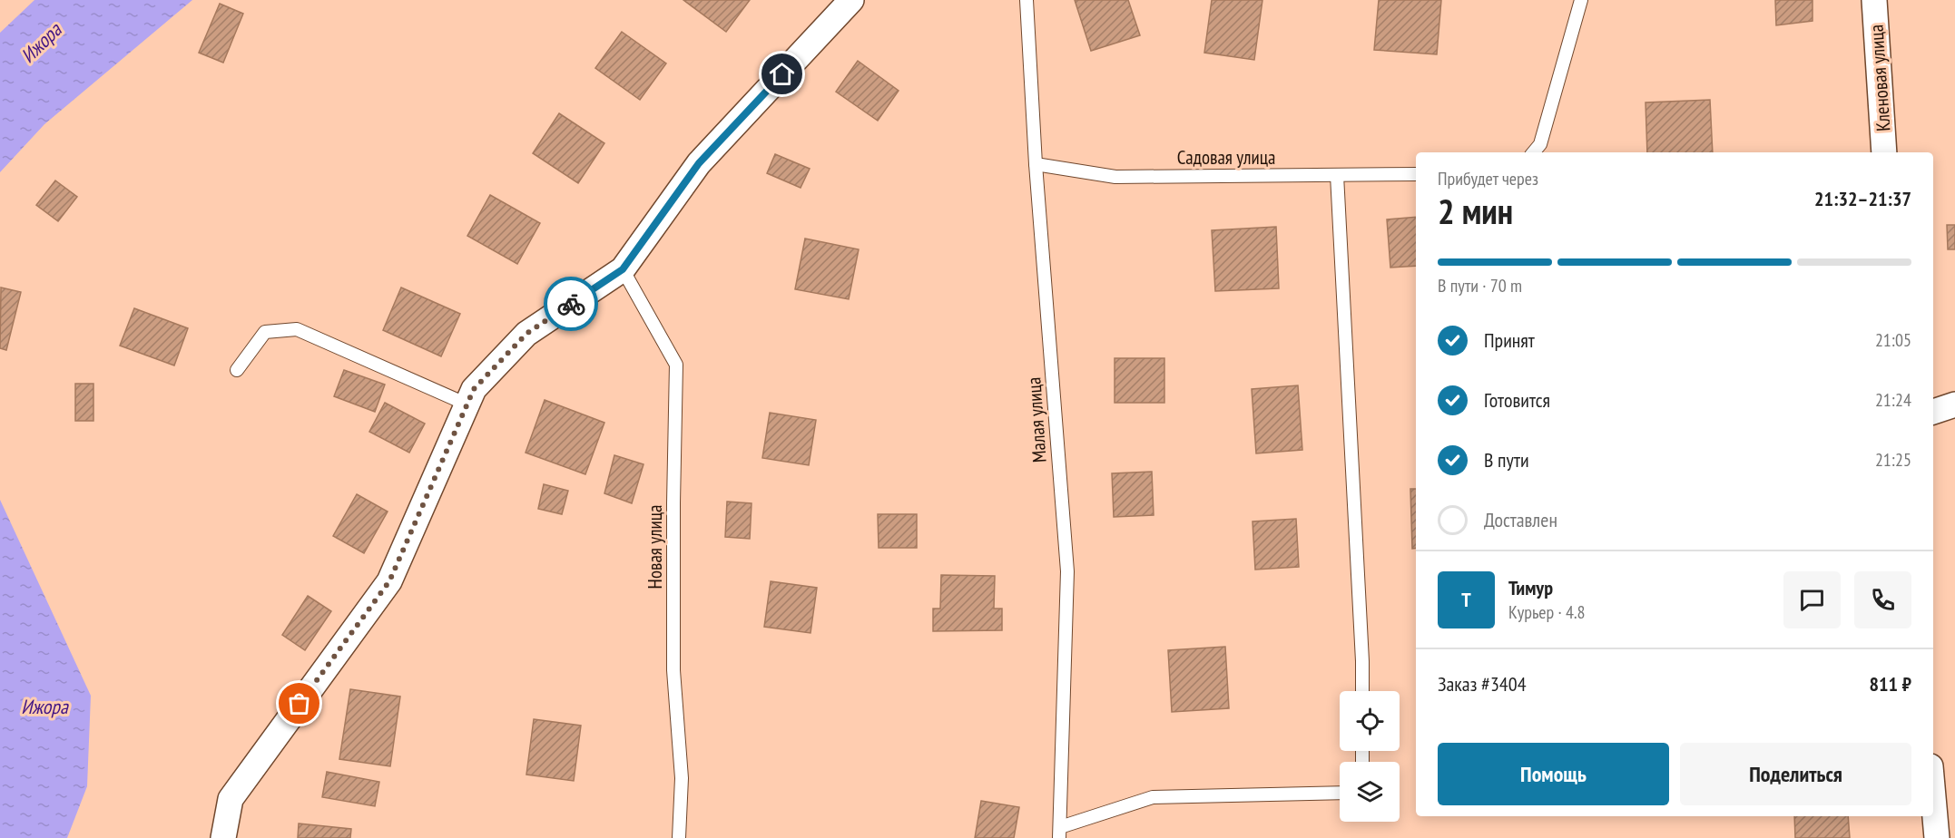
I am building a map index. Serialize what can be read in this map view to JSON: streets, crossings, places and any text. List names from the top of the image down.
{
  "streets": {
    "street": ["Кленовая улица"],
    "lane": ["Садовая улица", "Малая улица", "Новая улица"]
  },
  "crossings": [
    ["Садовая улица", "Малая улица"]
  ],
  "water": ["Ижора"],
  "page": {
    "heading": ["2 мин", "Прибудет через", "21:32–21:37"],
    "panel": [
      "Тимур",
      "Курьер · 4.8",
      "Заказ #3404",
      "811 ₽"
    ],
    "bar": "В пути · 70 m",
    "list": [
      ["Принят", "21:05"],
      ["Готовится", "21:24"],
      ["В пути", "21:25"],
      "Доставлен"
    ],
    "round": "Т",
    "buttons": ["Помощь", "Поделиться"]
  }
}
